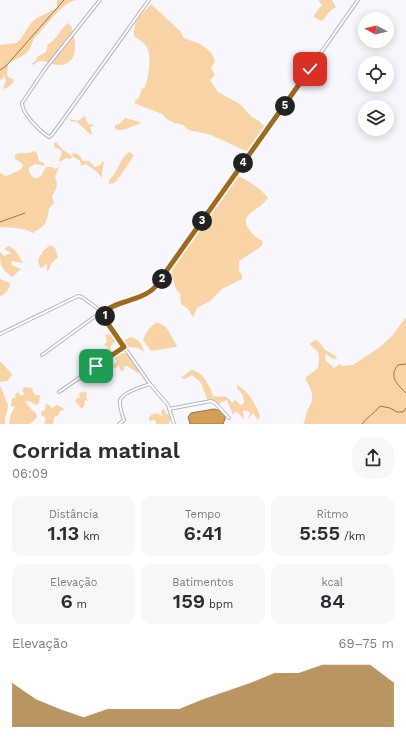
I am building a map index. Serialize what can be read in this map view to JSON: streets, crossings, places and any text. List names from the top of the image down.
{
  "north": "left",
  "page": {
    "pins": [
      "5",
      "4",
      "3",
      "2",
      "1"
    ],
    "heading": ["Corrida matinal", "06:09"],
    "stats": [
      ["Distância", "1.13 km"],
      ["Tempo", "6:41"],
      ["Ritmo", "5:55 /km"],
      ["Elevação", "6 m"],
      ["Batimentos", "159 bpm"],
      ["kcal", "84"]
    ],
    "chart": ["Elevação", "69–75 m"]
  }
}
